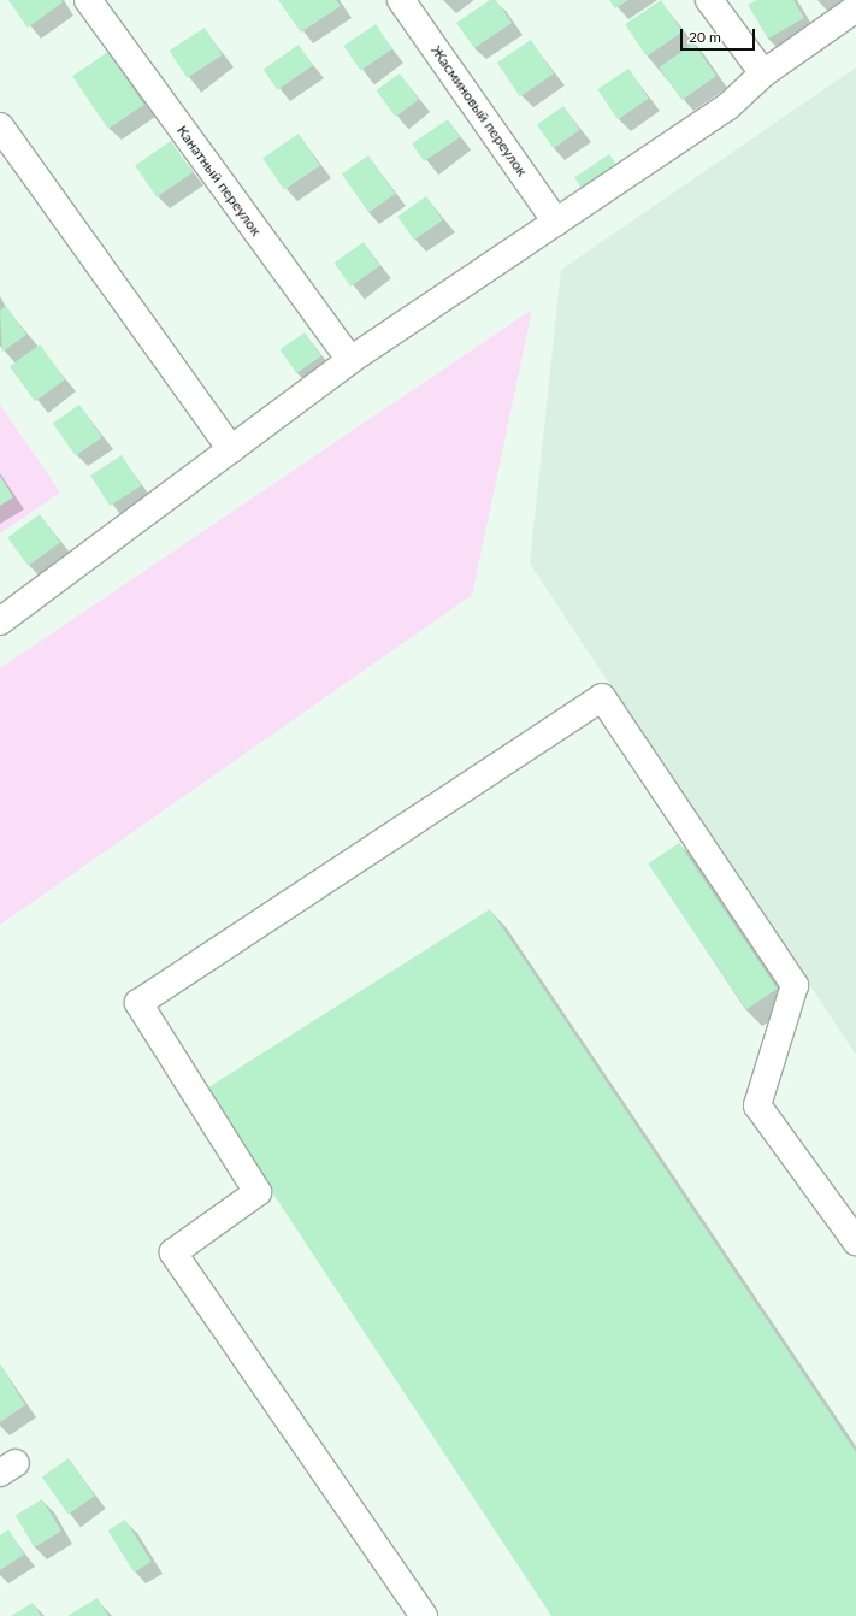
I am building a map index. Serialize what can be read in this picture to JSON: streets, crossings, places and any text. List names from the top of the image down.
{
  "streets": {
    "street": ["Жасминовый переулок", "Канатный переулок"]
  },
  "scale_bar": "20 m"
}
